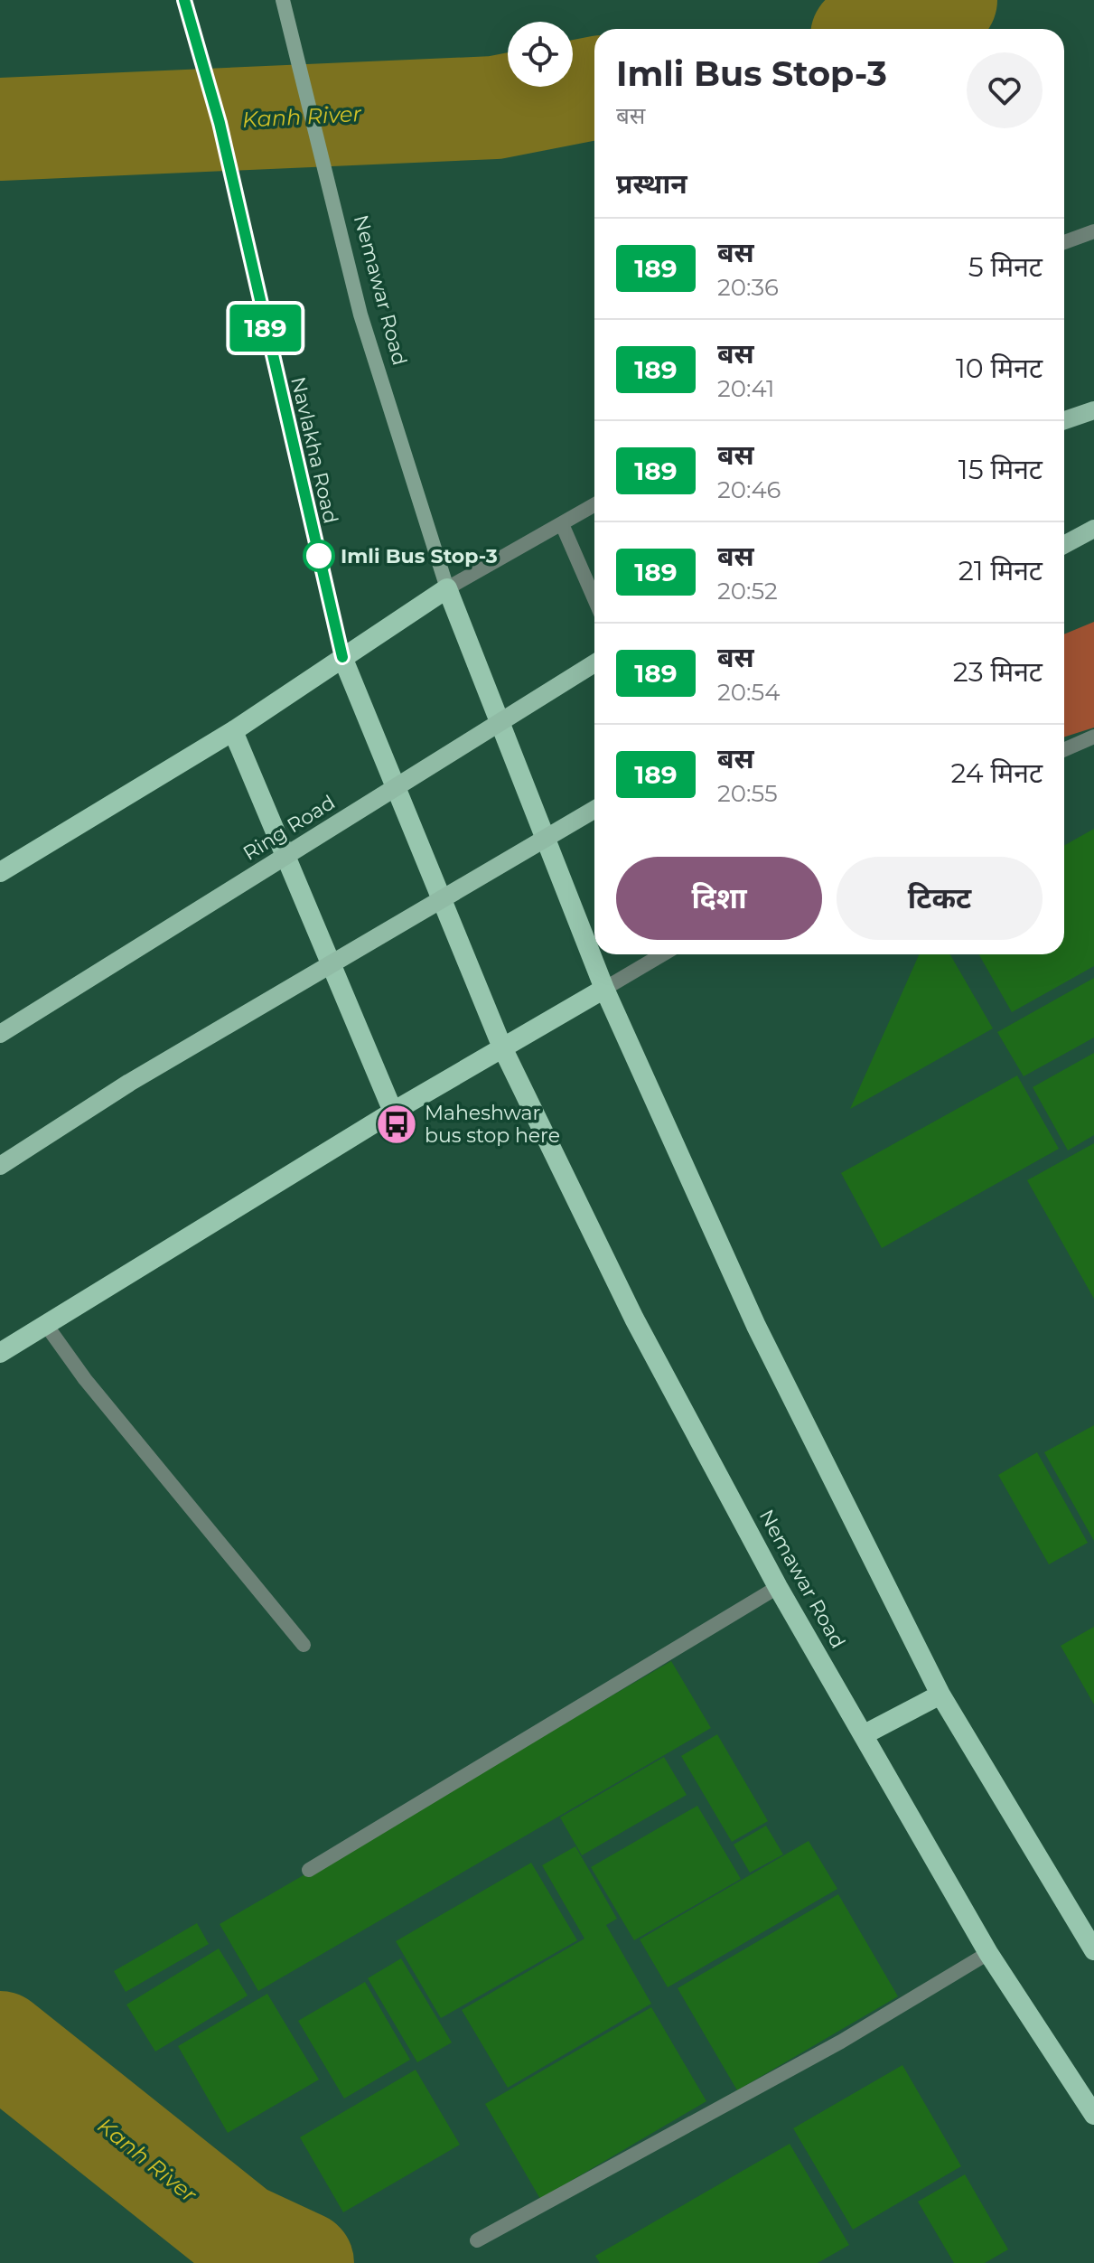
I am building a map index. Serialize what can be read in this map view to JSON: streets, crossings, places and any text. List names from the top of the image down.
{
  "streets": {
    "highway": ["Nemawar Road"],
    "main road": ["Navlakha Road", "Ring Road"]
  },
  "crossings": [
    ["Nemawar Road", "Navlakha Road"]
  ],
  "water": ["Kanh River"],
  "places": {
    "other": ["Imli Bus Stop-3"],
    "bus stop": ["Maheshwar bus stop here"]
  },
  "lines": ["bus line 189"],
  "page": {
    "on_map": "189",
    "heading": [
      ["Imli Bus Stop-3", "बस"],
      "प्रस्थान"
    ],
    "list": [
      {
        "mark": "189",
        "name": "बस",
        "note": "20:36",
        "value": "5 मिनट"
      },
      {
        "mark": "189",
        "name": "बस",
        "note": "20:41",
        "value": "10 मिनट"
      },
      {
        "mark": "189",
        "name": "बस",
        "note": "20:46",
        "value": "15 मिनट"
      },
      {
        "mark": "189",
        "name": "बस",
        "note": "20:52",
        "value": "21 मिनट"
      },
      {
        "mark": "189",
        "name": "बस",
        "note": "20:54",
        "value": "23 मिनट"
      },
      {
        "mark": "189",
        "name": "बस",
        "note": "20:55",
        "value": "24 मिनट"
      }
    ],
    "buttons": ["दिशा", "टिकट"]
  }
}
